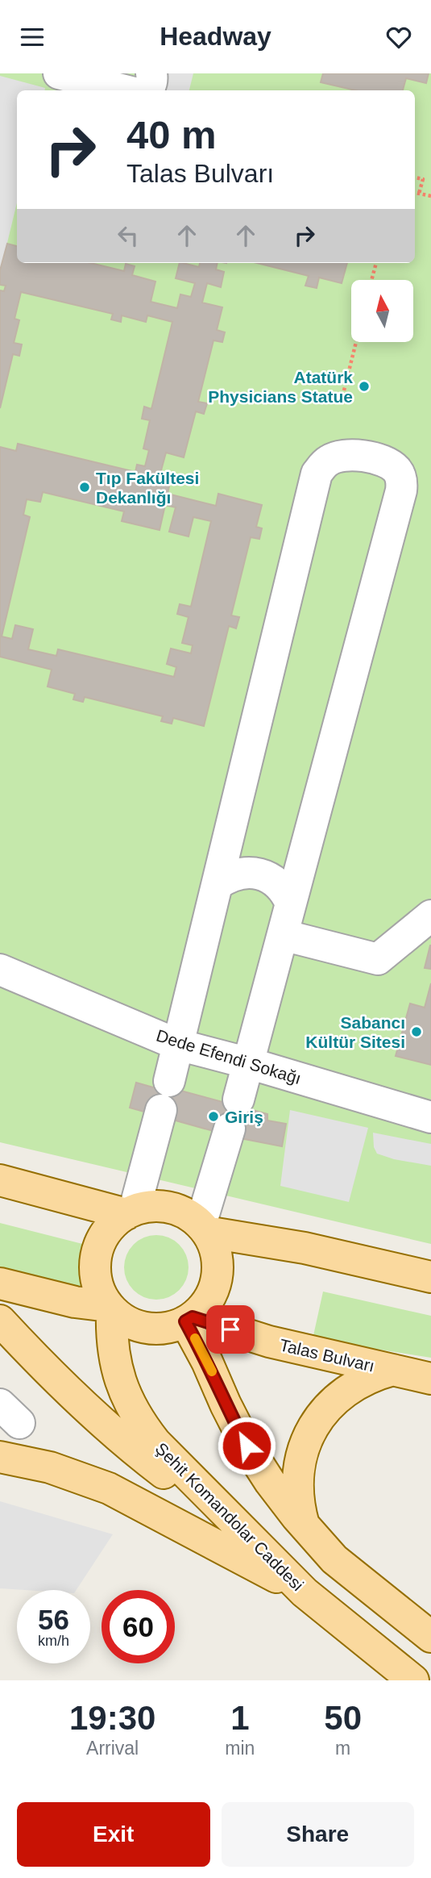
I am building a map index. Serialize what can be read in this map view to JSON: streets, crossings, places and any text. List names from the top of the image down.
{
  "streets": {
    "main road": ["Talas Bulvarı", "Şehit Komandolar Caddesi"],
    "lane": ["Dede Efendi Sokağı"]
  },
  "crossings": [
    ["Talas Bulvarı", "Şehit Komandolar Caddesi"]
  ],
  "places": [
    "Atatürk Physicians Statue",
    "Tıp Fakültesi Dekanlığı",
    "Sabancı Kültür Sitesi",
    "Giriş"
  ],
  "north": "top",
  "page": {
    "header": "Headway",
    "turn": ["40 m", "Talas Bulvarı"],
    "speed": "56 km/h",
    "limit": "60",
    "eta": [
      "19:30",
      "Arrival",
      "1",
      "min",
      "50",
      "m"
    ],
    "buttons": ["Exit", "Share"]
  }
}
